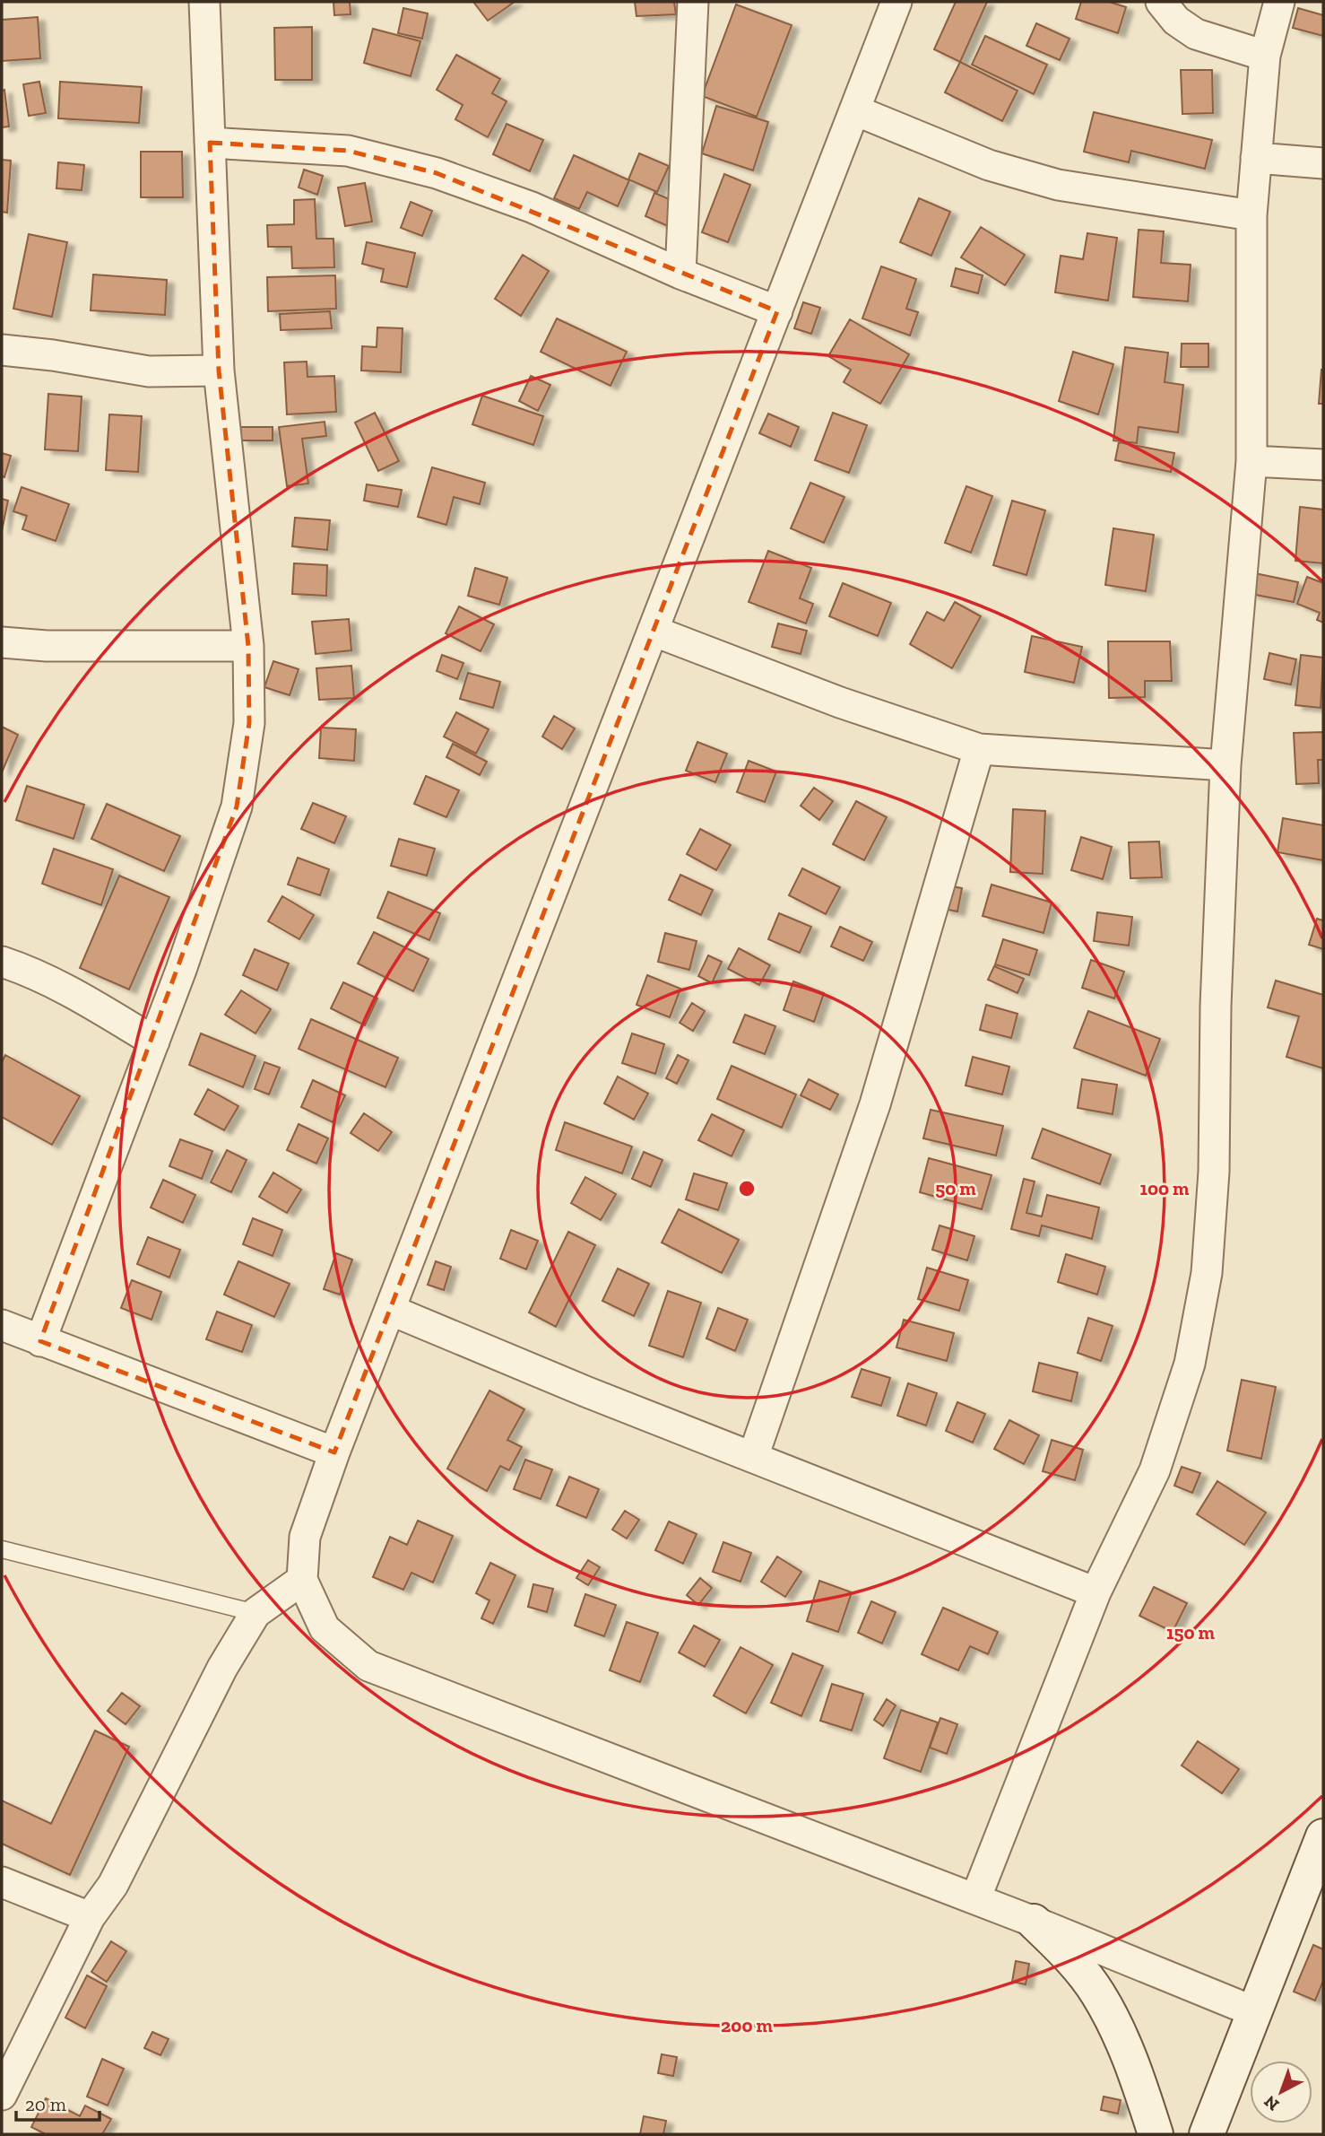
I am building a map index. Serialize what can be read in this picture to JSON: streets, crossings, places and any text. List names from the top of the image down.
{
  "scale_bar": "20 m",
  "north": "bottom left",
  "rings": [
    "50 m",
    "100 m",
    "150 m",
    "200 m"
  ]
}
